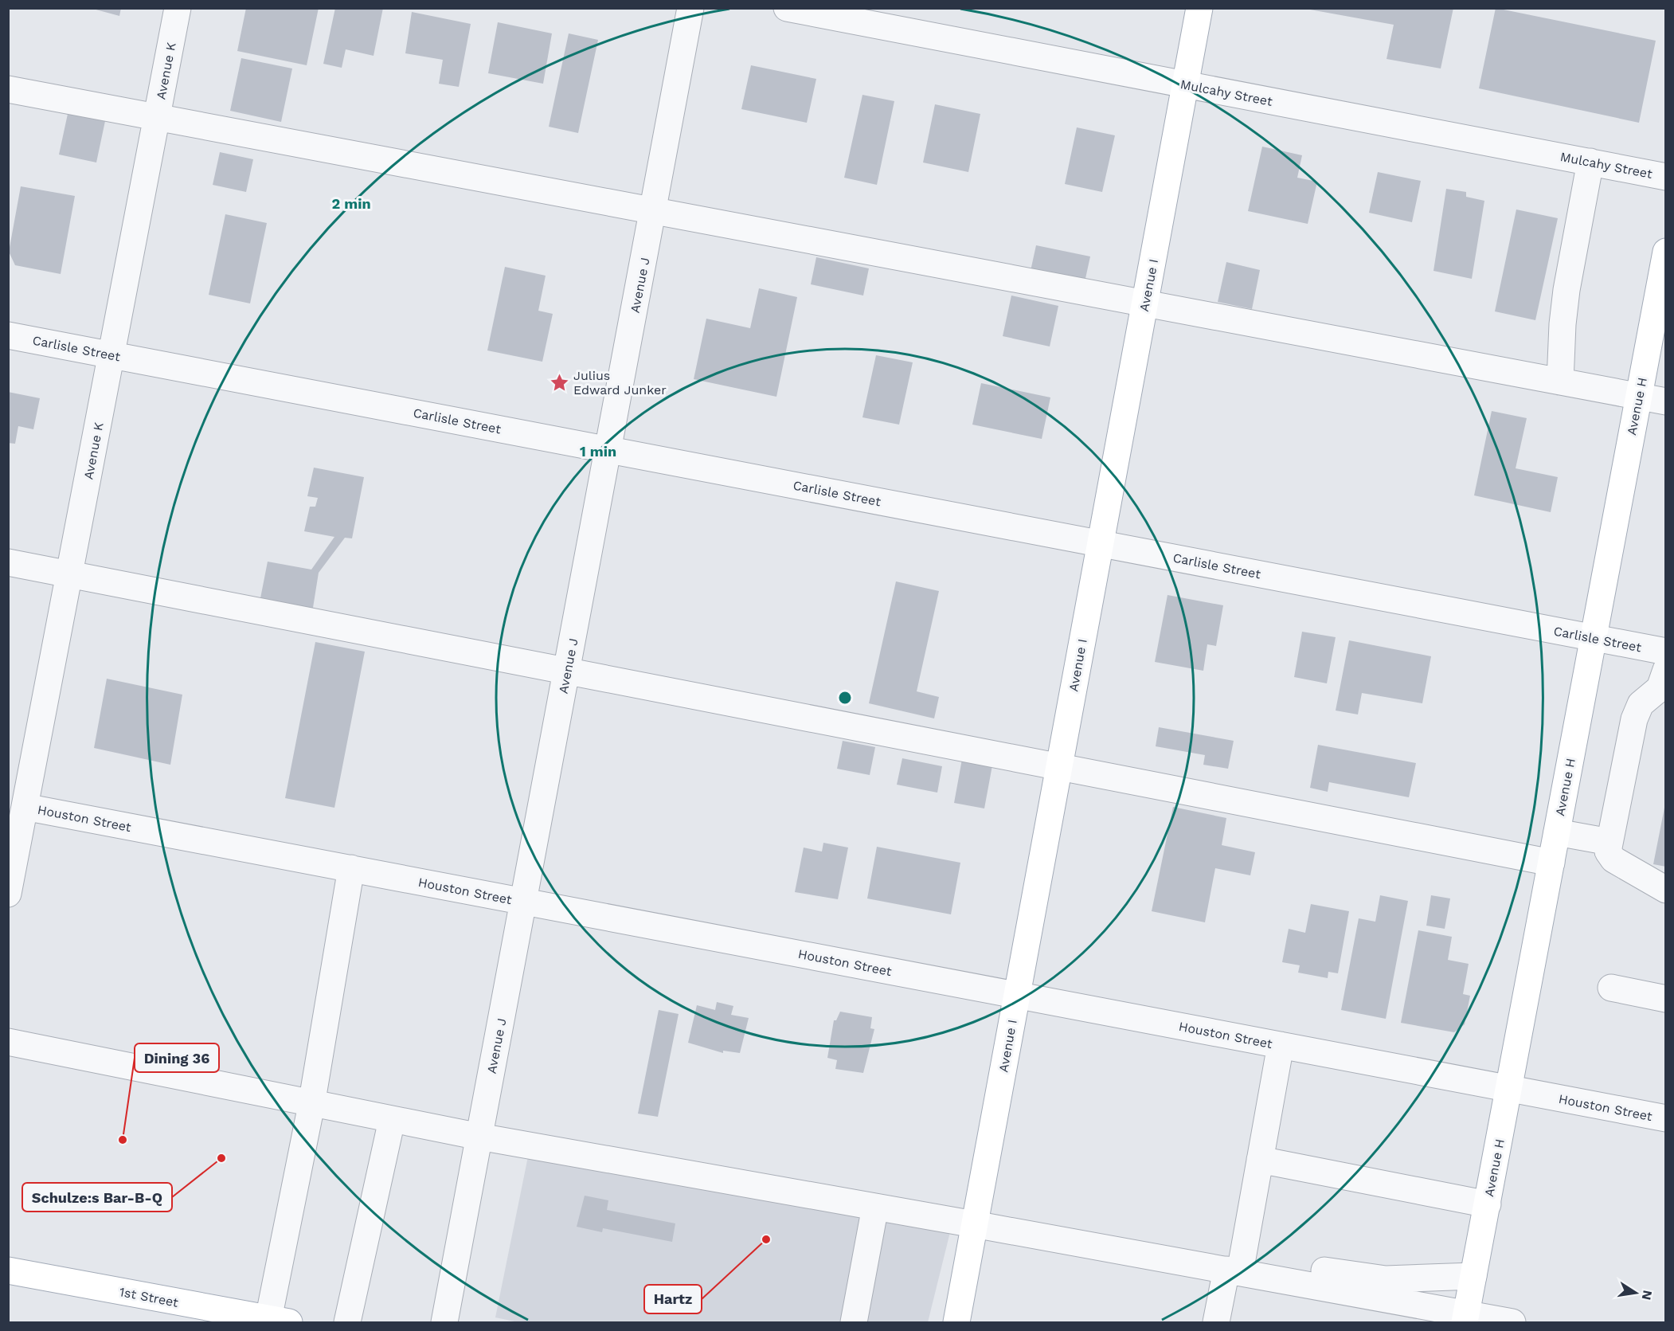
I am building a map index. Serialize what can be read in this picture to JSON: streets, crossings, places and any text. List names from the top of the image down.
{
  "streets": {
    "main road": ["Avenue I", "Avenue H", "1st Street"],
    "street": [
      "Avenue K",
      "Mulcahy Street",
      "Avenue J",
      "Carlisle Street",
      "Houston Street"
    ]
  },
  "crossings": [
    ["Avenue K", "Carlisle Street"],
    ["Avenue K", "Houston Street"],
    ["Mulcahy Street", "Avenue I"],
    ["Avenue J", "Carlisle Street"],
    ["Avenue J", "Houston Street"],
    ["Avenue I", "Carlisle Street"],
    ["Avenue I", "Houston Street"],
    ["Carlisle Street", "Avenue H"],
    ["Avenue H", "Houston Street"]
  ],
  "places": {
    "place": ["Julius Edward Junker"],
    "other": ["Dining 36", "Schulze:s Bar-B-Q", "Hartz"]
  },
  "north": "right",
  "rings": ["2 min", "1 min"]
}
